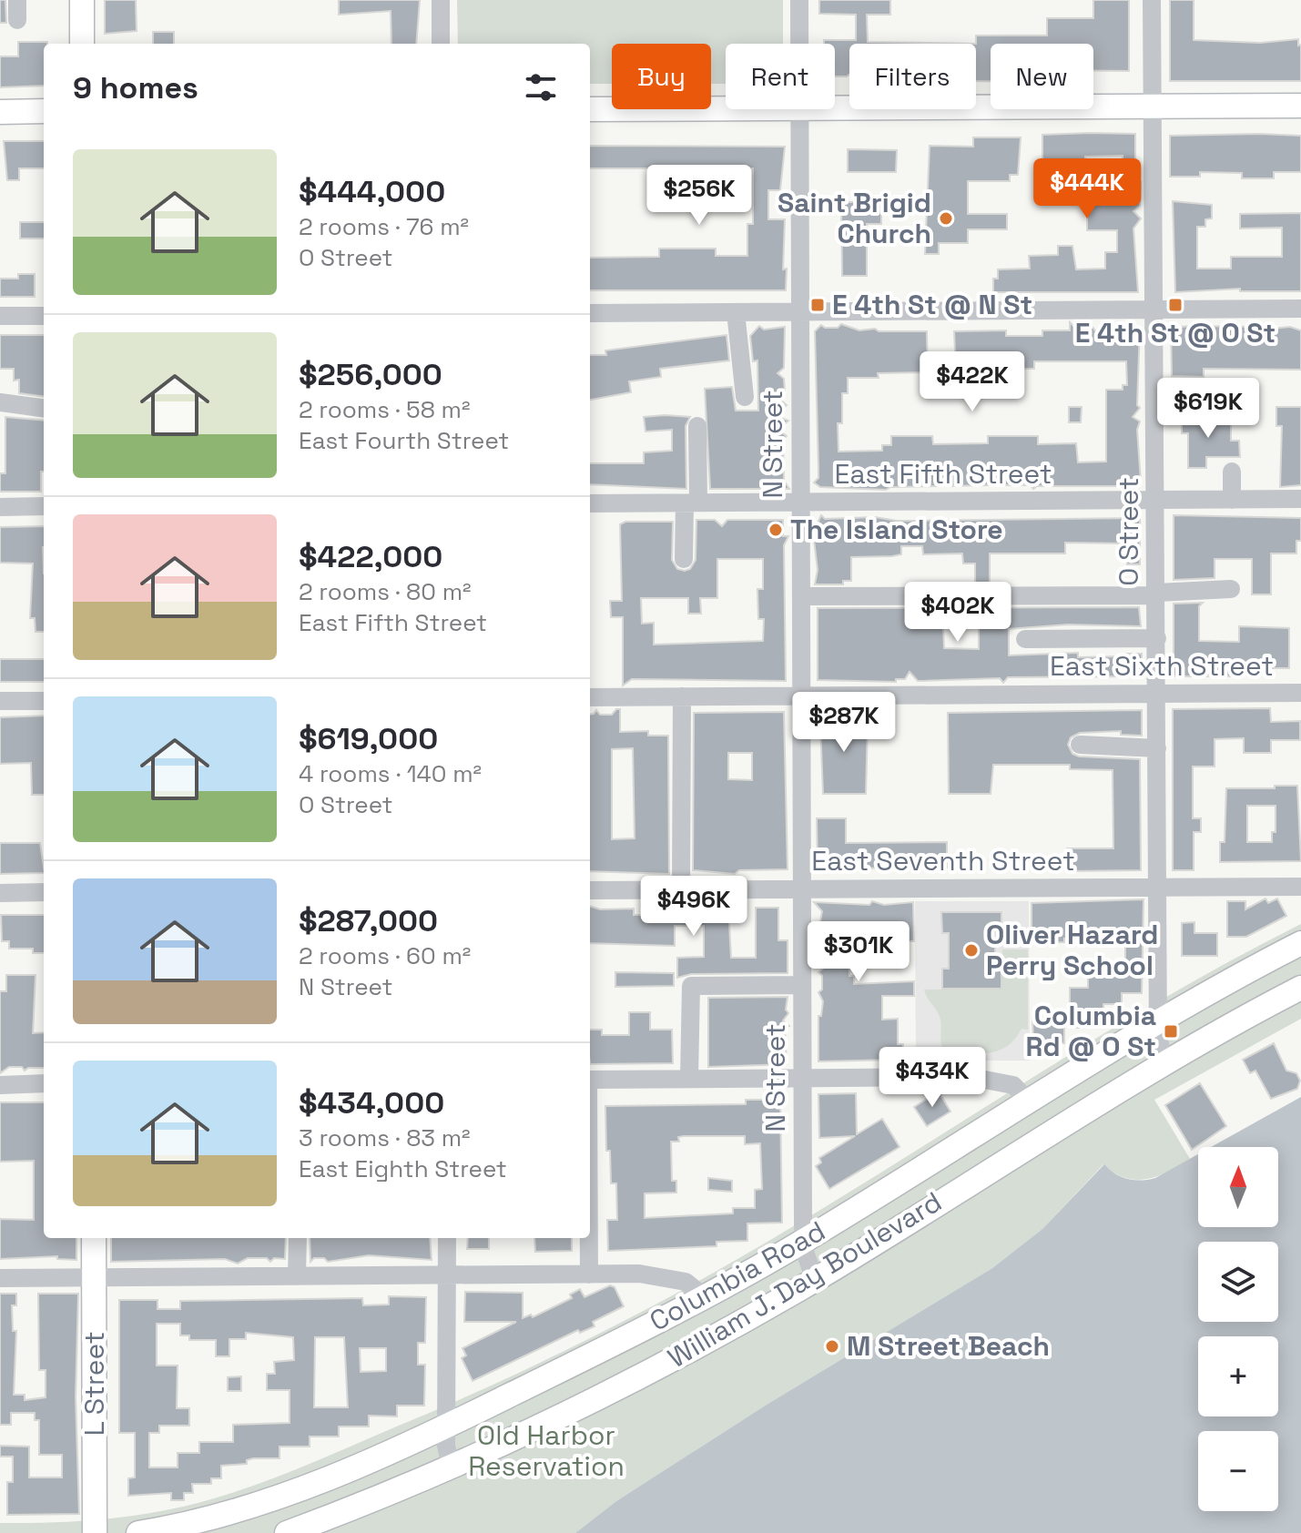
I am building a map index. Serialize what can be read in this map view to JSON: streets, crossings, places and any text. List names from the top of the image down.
{
  "streets": {
    "main road": ["Columbia Road", "William J. Day Boulevard", "L Street"],
    "street": [
      "N Street",
      "East Fifth Street",
      "O Street",
      "East Sixth Street",
      "East Seventh Street"
    ]
  },
  "crossings": [
    ["N Street", "East Fifth Street"],
    ["N Street", "East Sixth Street"],
    ["N Street", "East Seventh Street"],
    ["N Street", "Columbia Road"],
    ["N Street", "William J. Day Boulevard"],
    ["East Fifth Street", "O Street"],
    ["O Street", "East Sixth Street"],
    ["O Street", "East Seventh Street"],
    ["O Street", "Columbia Road"],
    ["O Street", "William J. Day Boulevard"]
  ],
  "parks": ["Old Harbor Reservation"],
  "places": {
    "other": [
      "Saint Brigid Church",
      "The Island Store",
      "Oliver Hazard Perry School",
      "M Street Beach"
    ],
    "transit": ["E 4th St @ N St", "E 4th St @ O St", "Columbia Rd @ O St"]
  },
  "north": "top",
  "page": {
    "chip": [
      "Buy",
      "Rent",
      "Filters",
      "New"
    ],
    "heading": "9 homes",
    "list": [
      {
        "name": "$444,000",
        "note": "2 rooms · 76 m² · O Street"
      },
      {
        "name": "$256,000",
        "note": "2 rooms · 58 m² · East Fourth Street"
      },
      {
        "name": "$422,000",
        "note": "2 rooms · 80 m² · East Fifth Street"
      },
      {
        "name": "$619,000",
        "note": "4 rooms · 140 m² · O Street"
      },
      {
        "name": "$287,000",
        "note": "2 rooms · 60 m² · N Street"
      },
      {
        "name": "$434,000",
        "note": "3 rooms · 83 m² · East Eighth Street"
      }
    ],
    "price": [
      "$444K",
      "$256K",
      "$422K",
      "$619K",
      "$402K",
      "$287K",
      "$496K",
      "$301K",
      "$434K"
    ],
    "map_buttons": ["+", "−"]
  }
}
